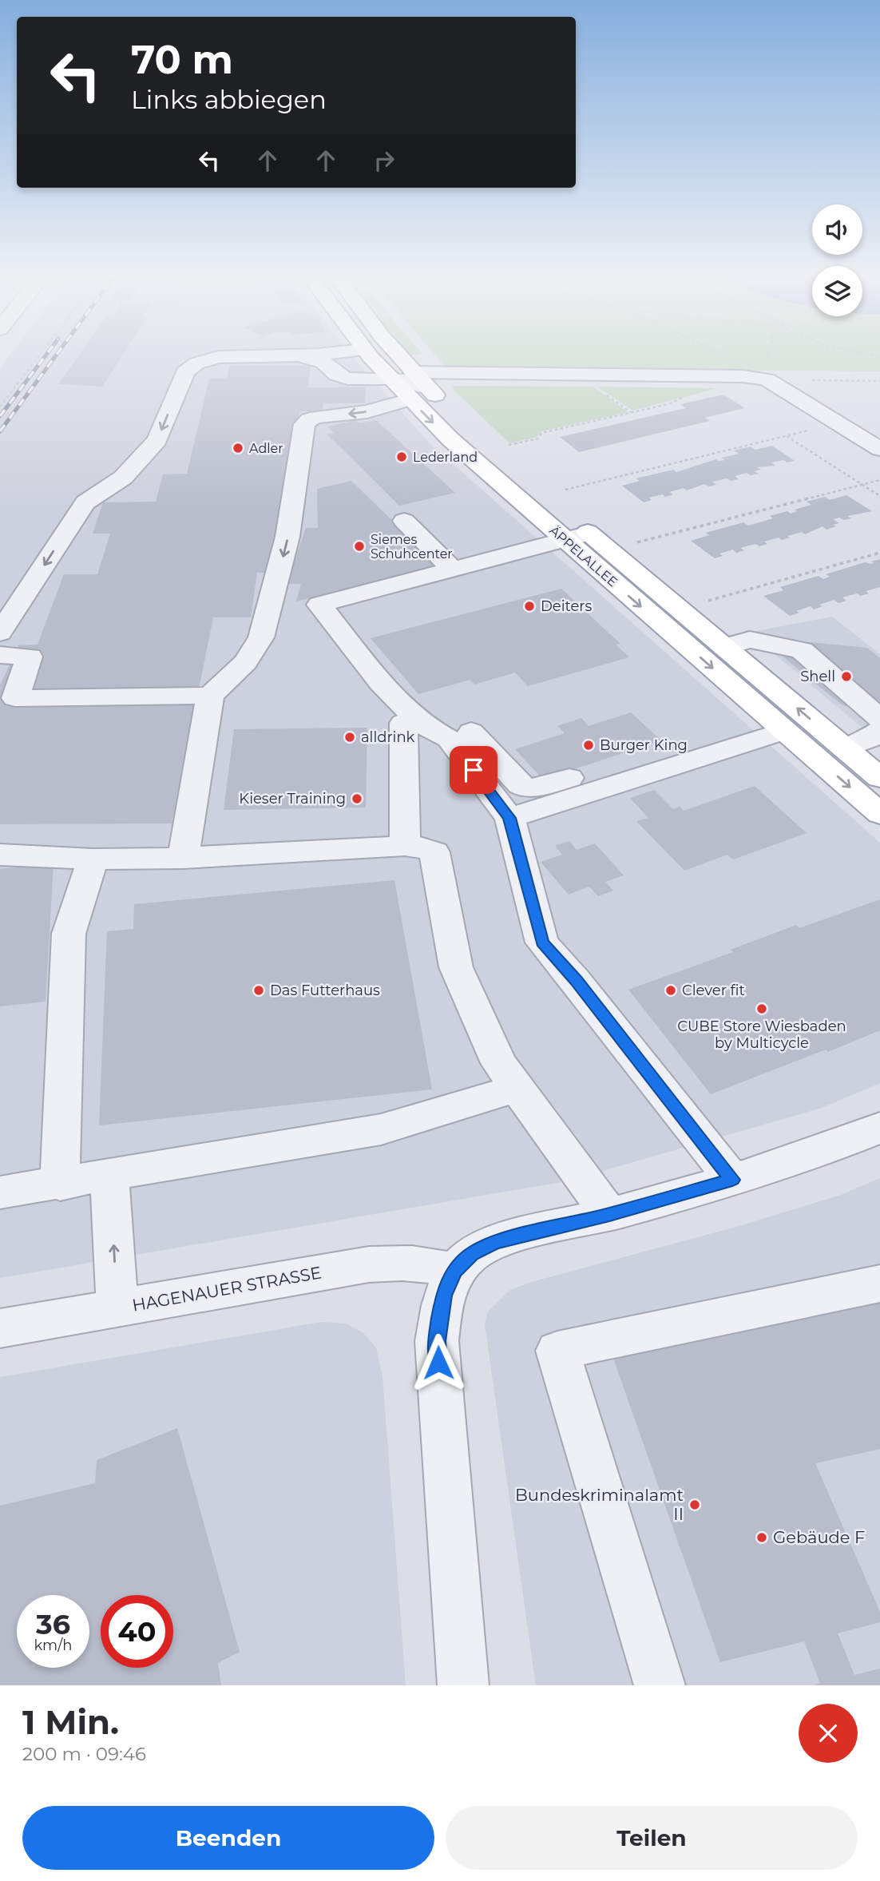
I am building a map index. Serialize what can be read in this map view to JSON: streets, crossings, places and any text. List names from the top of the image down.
{
  "streets": {
    "main road": ["ÄPPELALLEE"],
    "street": ["HAGENAUER STRASSE"]
  },
  "places": [
    "Adler",
    "Lederland",
    "Siemes Schuhcenter",
    "Deiters",
    "Shell",
    "alldrink",
    "Burger King",
    "Kieser Training",
    "Das Futterhaus",
    "Clever fit",
    "CUBE Store Wiesbaden by Multicycle",
    "Bundeskriminalamt II",
    "Gebäude F"
  ],
  "page": {
    "turn": ["70 m", "Links abbiegen"],
    "speed": "36 km/h",
    "limit": "40",
    "heading": ["1 Min.", "200 m · 09:46"],
    "buttons": ["Beenden", "Teilen"]
  }
}
